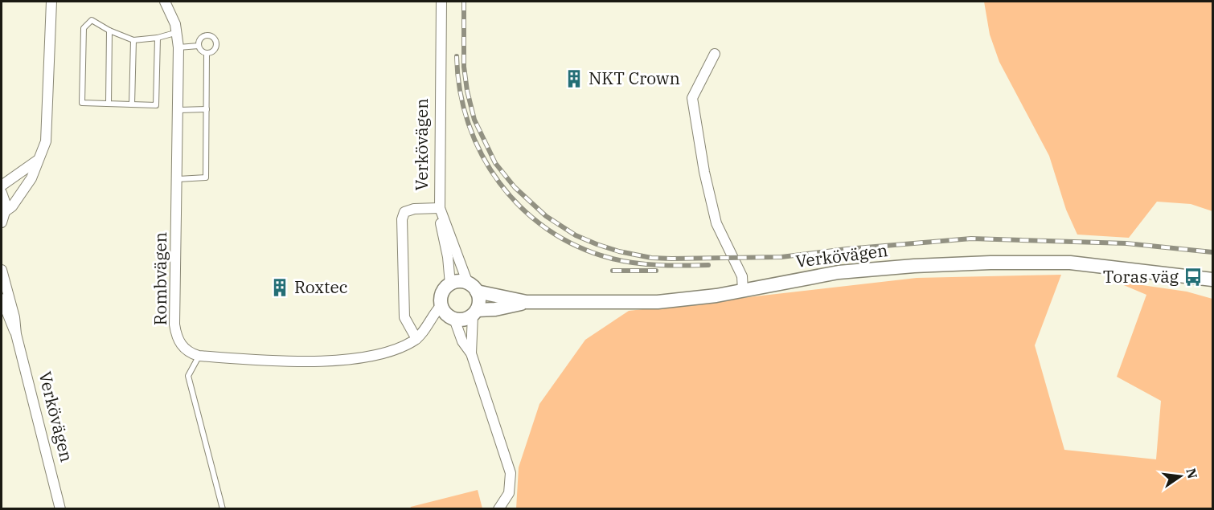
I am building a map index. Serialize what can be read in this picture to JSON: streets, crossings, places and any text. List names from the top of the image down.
{
  "streets": {
    "main road": ["Verkövägen"],
    "street": ["Rombvägen"]
  },
  "places": {
    "building": ["NKT Crown", "Roxtec"],
    "bus stop": ["Toras väg"]
  },
  "north": "right"
}
